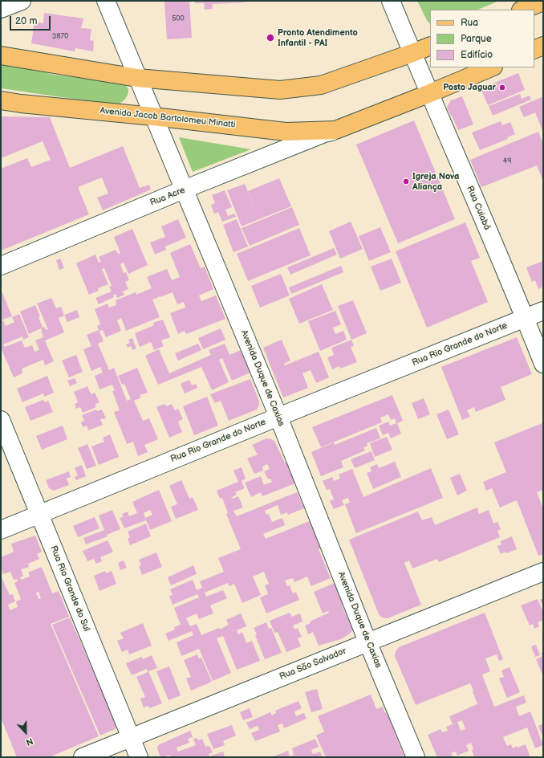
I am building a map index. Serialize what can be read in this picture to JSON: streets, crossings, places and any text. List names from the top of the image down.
{
  "streets": {
    "main road": ["Avenida Jacob Bartolomeu Minatti"],
    "street": [
      "Rua Acre",
      "Rua Cuiabá",
      "Rua Rio Grande do Norte",
      "Avenida Duque de Caxias",
      "Rua Rio Grande do Sul",
      "Rua São Salvador"
    ]
  },
  "crossings": [
    ["Avenida Jacob Bartolomeu Minatti", "Rua Acre"],
    ["Avenida Jacob Bartolomeu Minatti", "Rua Cuiabá"],
    ["Avenida Jacob Bartolomeu Minatti", "Avenida Duque de Caxias"],
    ["Rua Acre", "Avenida Duque de Caxias"],
    ["Rua Cuiabá", "Rua Rio Grande do Norte"],
    ["Rua Rio Grande do Norte", "Avenida Duque de Caxias"],
    ["Rua Rio Grande do Norte", "Rua Rio Grande do Sul"],
    ["Avenida Duque de Caxias", "Rua São Salvador"],
    ["Rua Rio Grande do Sul", "Rua São Salvador"]
  ],
  "places": ["Pronto Atendimento Infantil - PAI", "Posto Jaguar", "Igreja Nova Aliança"],
  "house_numbers": ["500", "3870", "49"],
  "legend": ["Rua", "Parque", "Edifício"],
  "scale_bar": "20 m",
  "north": "bottom"
}
